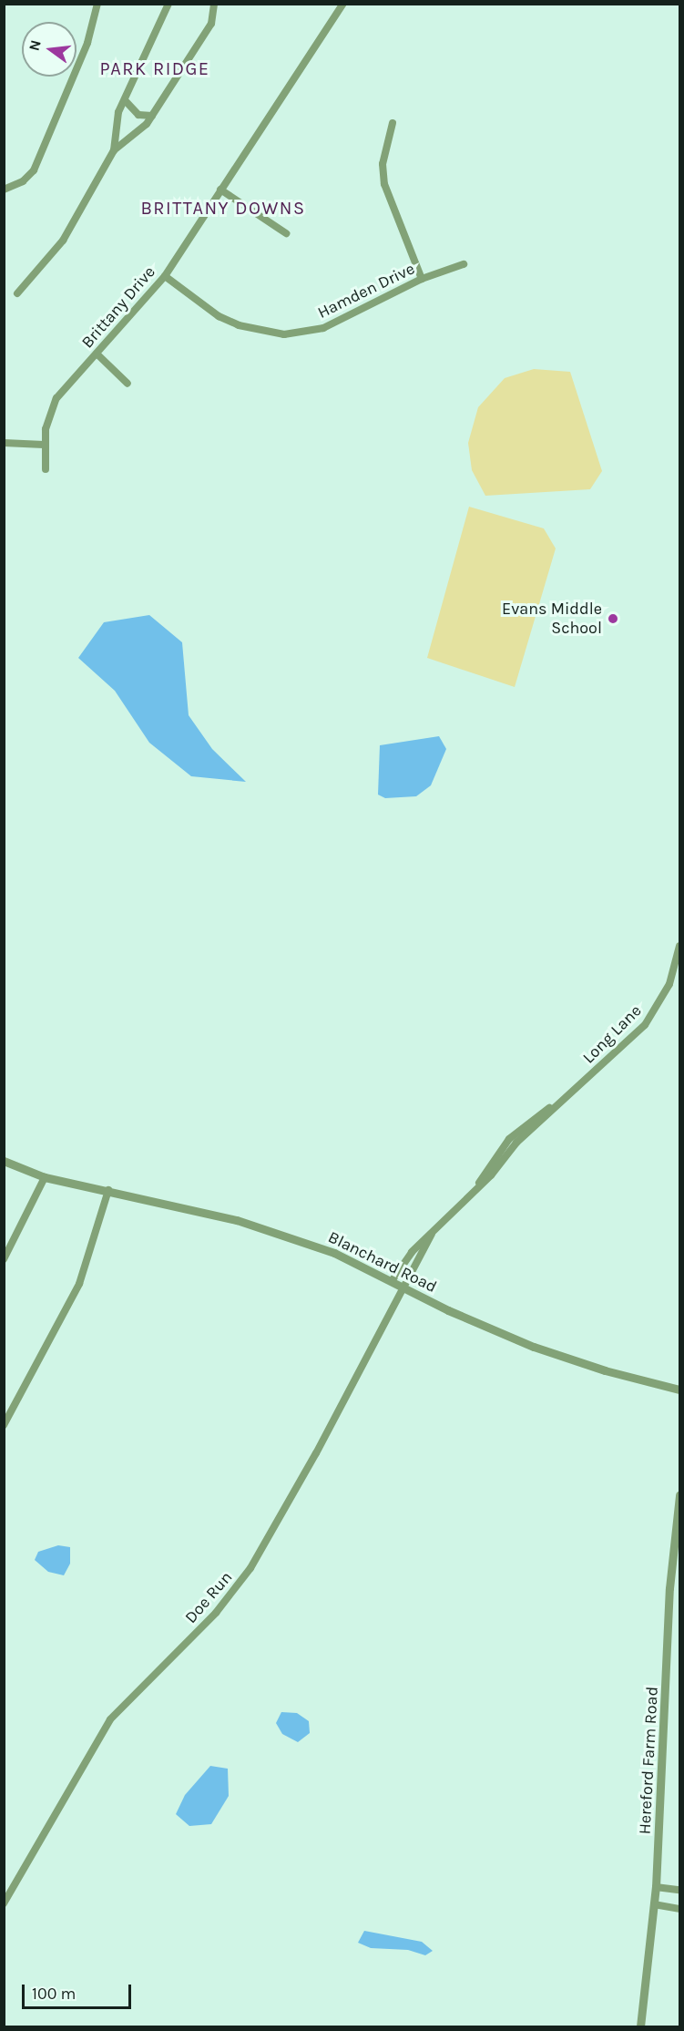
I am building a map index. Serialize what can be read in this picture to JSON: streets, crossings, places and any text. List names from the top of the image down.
{
  "streets": {
    "street": [
      "Hamden Drive",
      "Brittany Drive",
      "Long Lane",
      "Blanchard Road",
      "Doe Run",
      "Hereford Farm Road"
    ]
  },
  "crossings": [
    ["Hamden Drive", "Brittany Drive"],
    ["Long Lane", "Blanchard Road"],
    ["Long Lane", "Doe Run"],
    ["Blanchard Road", "Doe Run"]
  ],
  "districts": ["PARK RIDGE", "BRITTANY DOWNS"],
  "places": ["Evans Middle School"],
  "scale_bar": "100 m",
  "north": "left"
}
